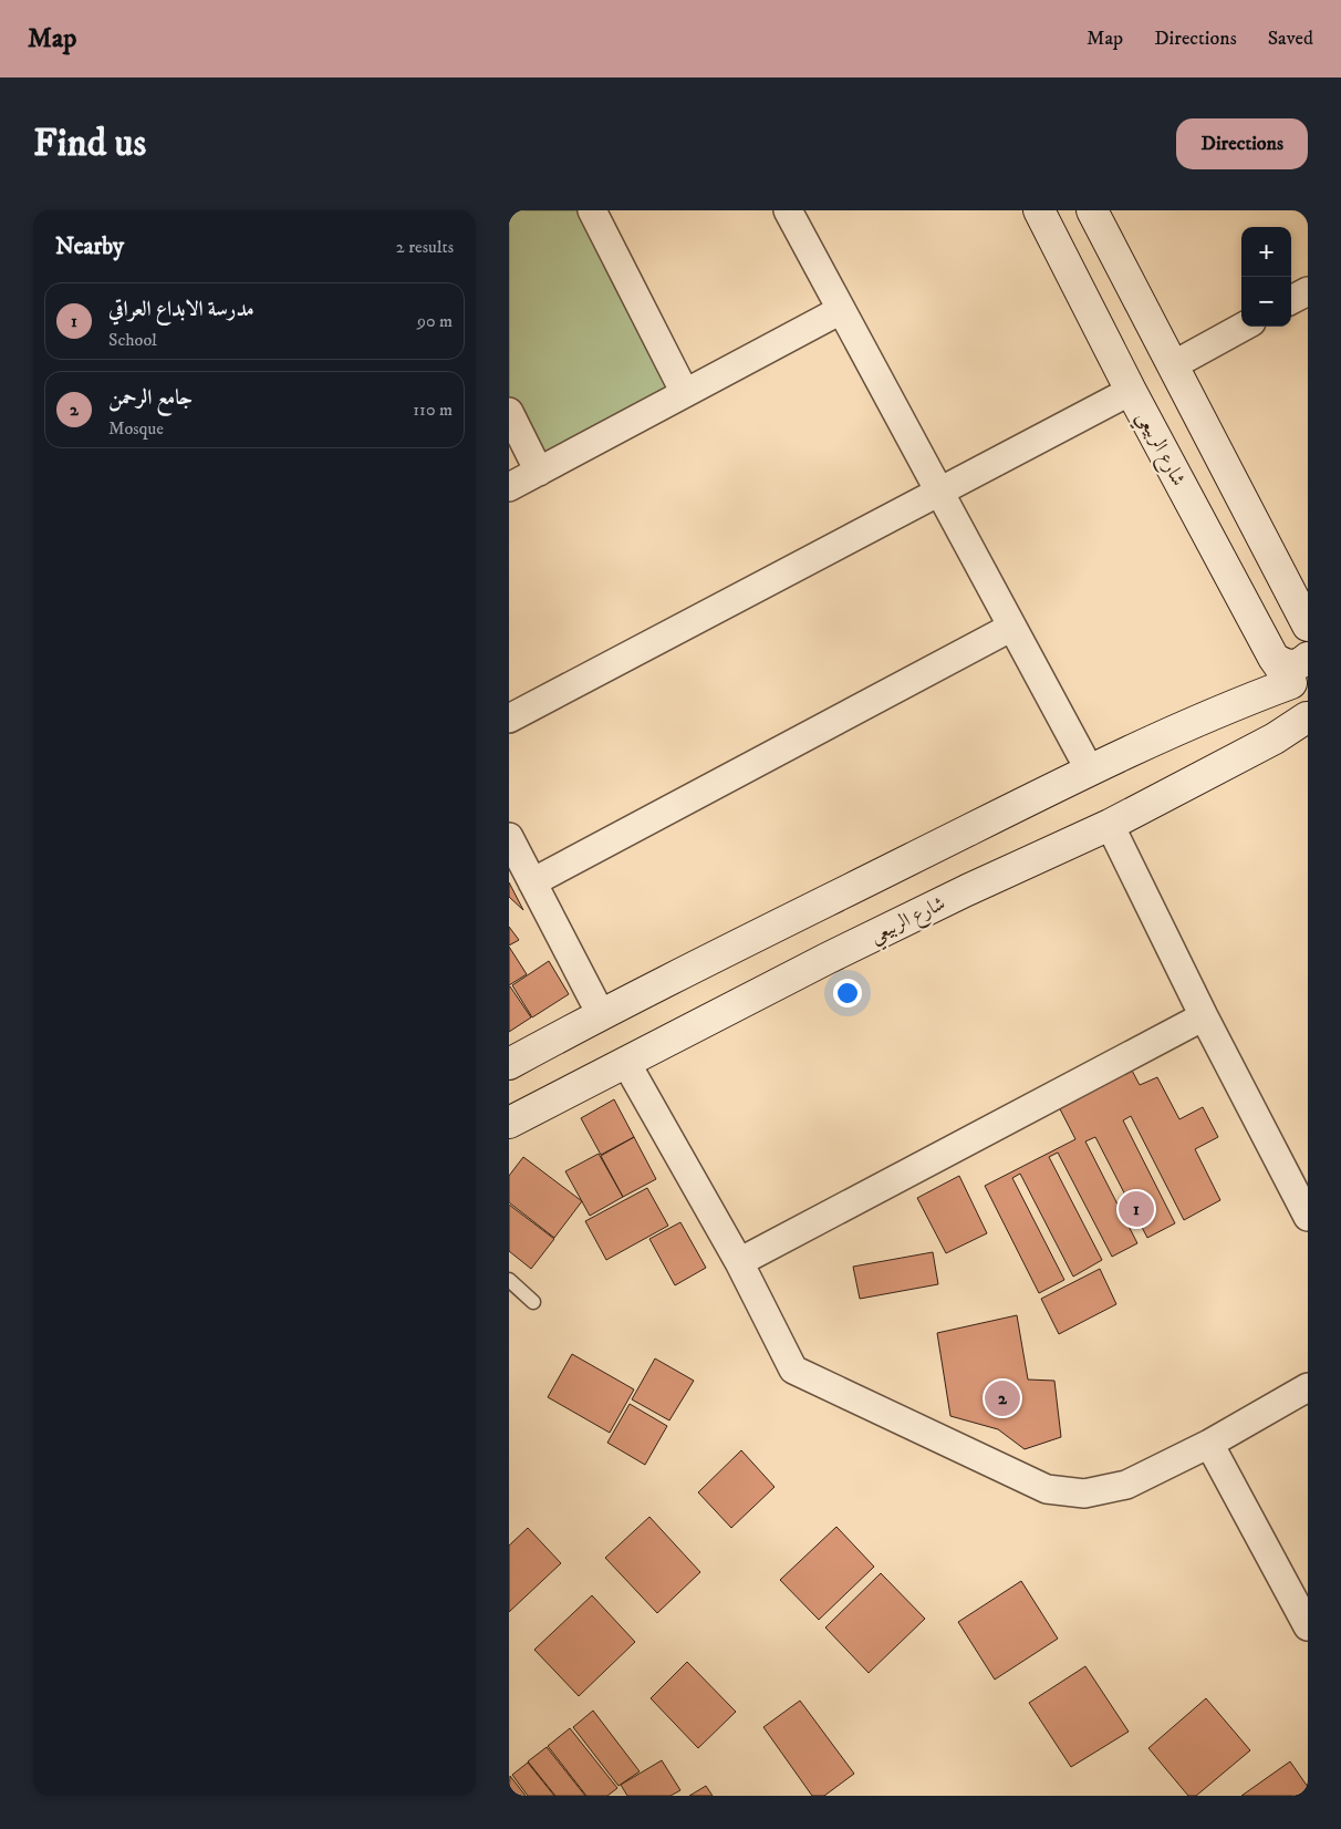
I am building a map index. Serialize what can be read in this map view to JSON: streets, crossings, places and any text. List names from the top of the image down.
{
  "streets": {
    "street": ["شارع الربيعي"]
  },
  "page": {
    "header": "Map",
    "nav": ["Map", "Directions", "Saved"],
    "buttons": "Directions",
    "title": "Find us",
    "heading": ["Nearby", "2 results"],
    "map_buttons": ["+", "−"],
    "list": [
      {
        "mark": "1",
        "name": "مدرسة الابداع العراقي",
        "note": "School",
        "value": "90 m"
      },
      {
        "mark": "2",
        "name": "جامع الرحمن",
        "note": "Mosque",
        "value": "110 m"
      }
    ],
    "pins": ["1", "2"]
  }
}
